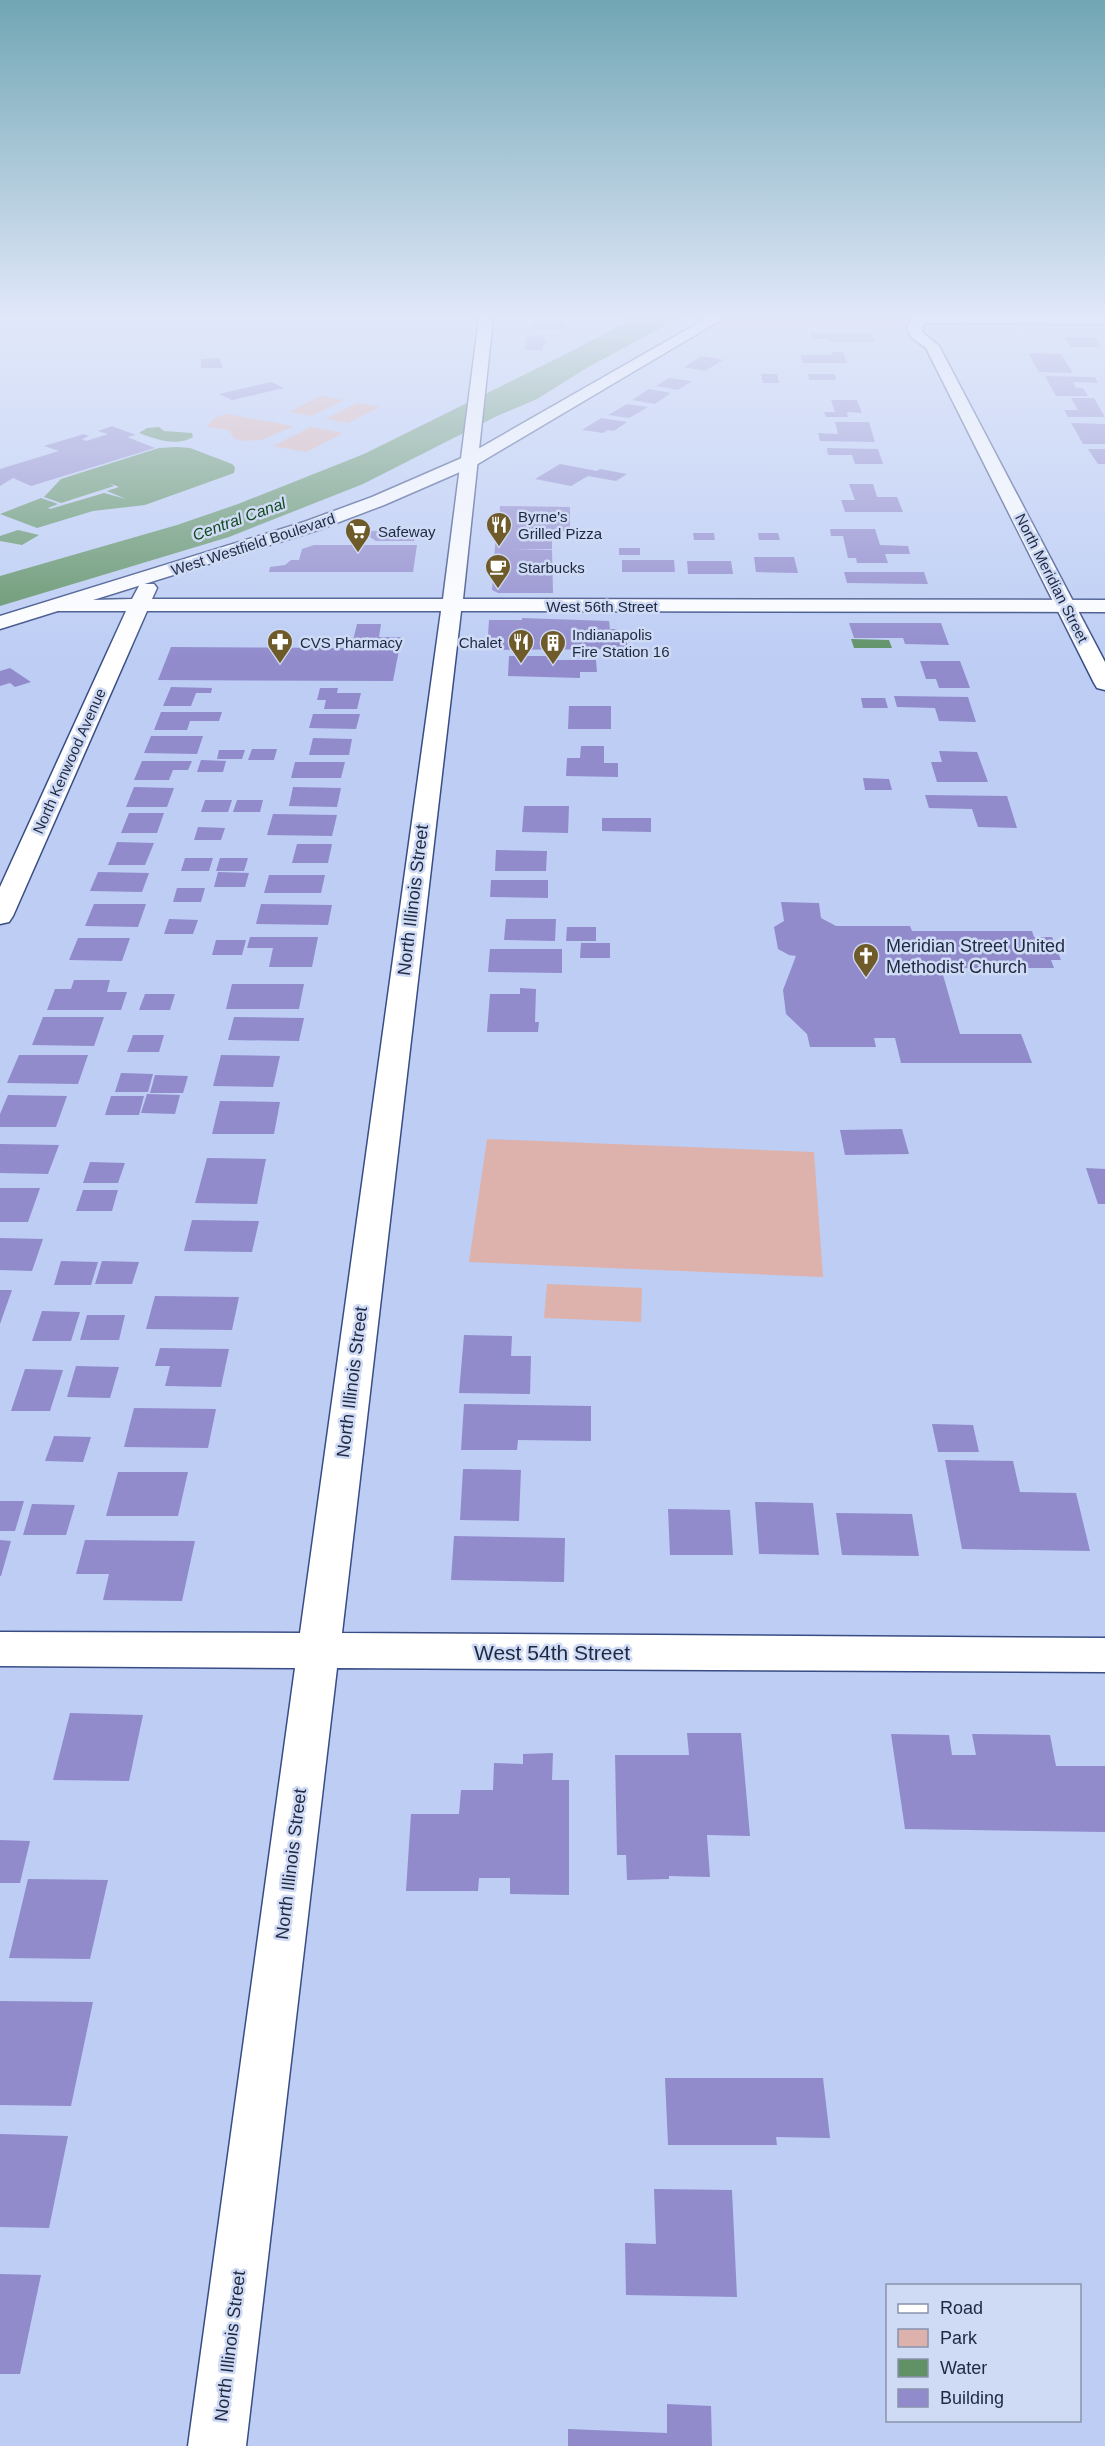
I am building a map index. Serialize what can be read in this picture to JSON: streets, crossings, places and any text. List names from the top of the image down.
{
  "streets": {
    "street": [
      "West Westfield Boulevard",
      "North Meridian Street",
      "West 56th Street",
      "North Kenwood Avenue",
      "North Illinois Street",
      "West 54th Street"
    ]
  },
  "crossings": [
    ["West Westfield Boulevard", "North Kenwood Avenue"],
    ["West Westfield Boulevard", "North Illinois Street"],
    ["North Meridian Street", "West 56th Street"],
    ["West 56th Street", "North Kenwood Avenue"],
    ["West 56th Street", "North Illinois Street"],
    ["North Illinois Street", "West 54th Street"]
  ],
  "water": ["Central Canal"],
  "places": {
    "restaurant": ["Byrne's Grilled Pizza", "Chalet"],
    "supermarket": ["Safeway"],
    "cafe": ["Starbucks"],
    "pharmacy": ["CVS Pharmacy"],
    "building": ["Indianapolis Fire Station 16"],
    "church": ["Meridian Street United Methodist Church"]
  },
  "legend": [
    "Road",
    "Park",
    "Water",
    "Building"
  ]
}
